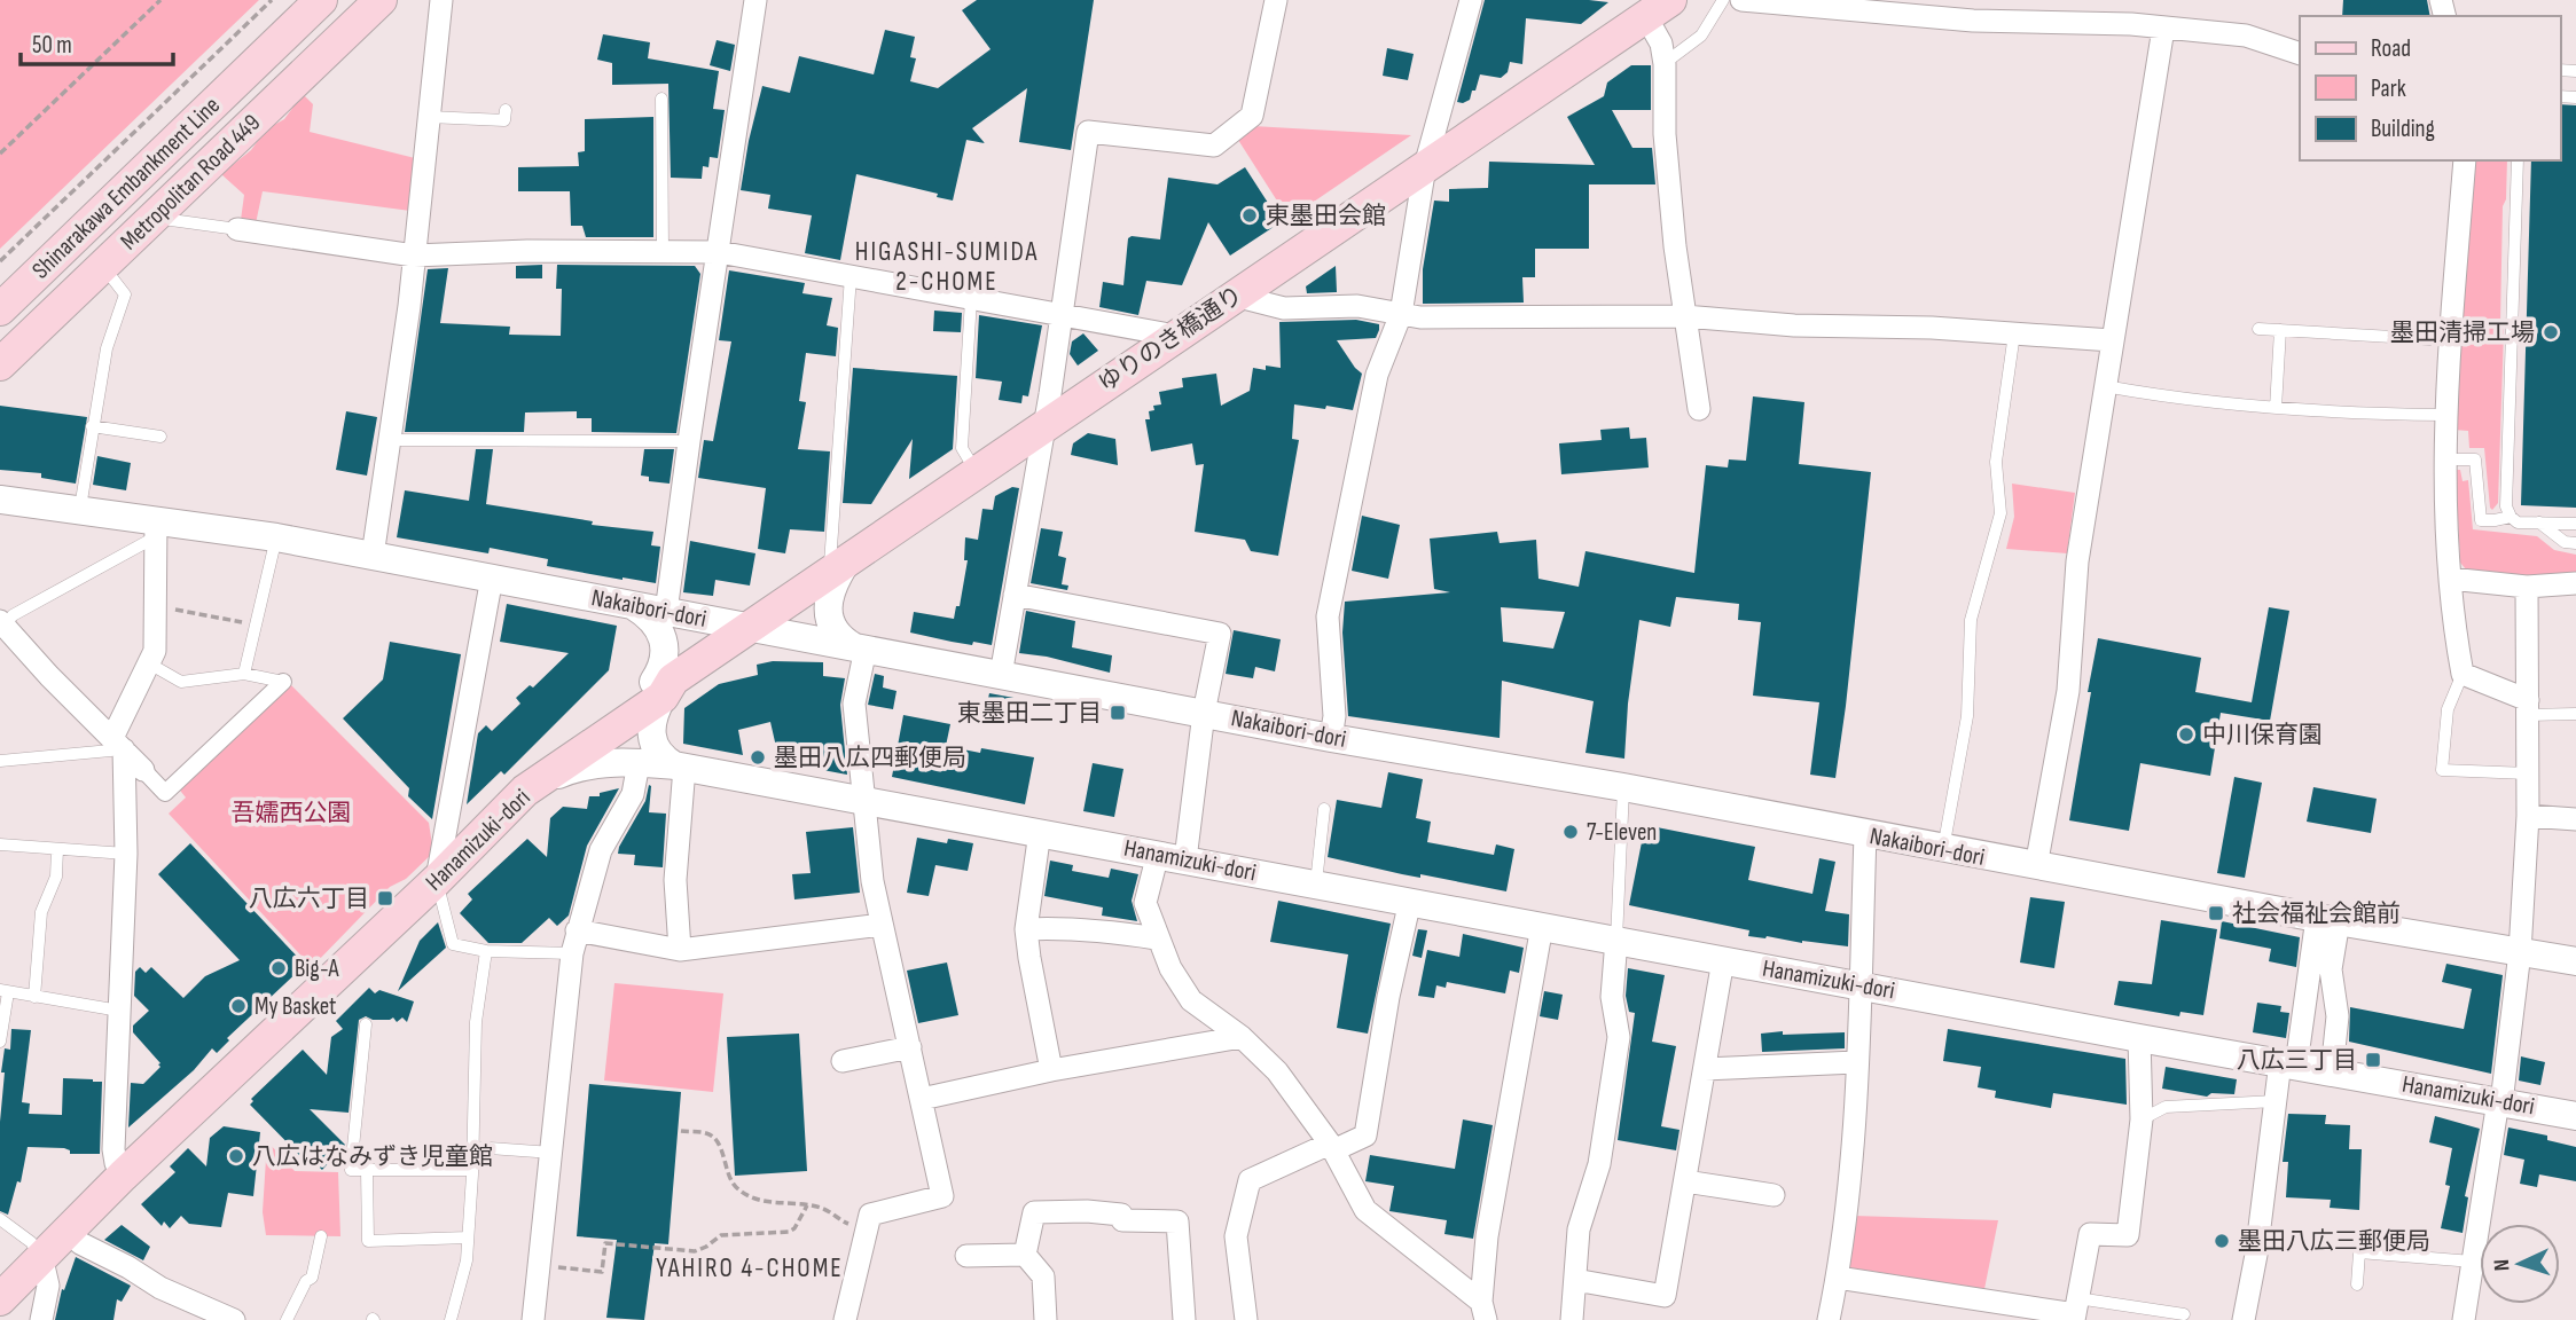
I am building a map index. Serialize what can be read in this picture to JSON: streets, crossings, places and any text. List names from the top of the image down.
{
  "streets": {
    "main road": [
      "Metropolitan Road 449",
      "Shinarakawa Embankment Line",
      "ゆりのき橋通り",
      "Hanamizuki-dori"
    ],
    "street": ["Nakaibori-dori"]
  },
  "crossings": [
    ["ゆりのき橋通り", "Nakaibori-dori"],
    ["ゆりのき橋通り", "Hanamizuki-dori"]
  ],
  "districts": ["HIGASHI-SUMIDA 2-CHOME", "YAHIRO 4-CHOME"],
  "parks": ["吾嬬西公園"],
  "places": {
    "other": [
      "東墨田会館",
      "墨田清掃工場",
      "中川保育園",
      "墨田八広四郵便局",
      "7-Eleven",
      "Big-A",
      "My Basket",
      "八広はなみずき児童館",
      "墨田八広三郵便局"
    ],
    "transit": [
      "東墨田二丁目",
      "八広六丁目",
      "社会福祉会館前",
      "八広三丁目"
    ]
  },
  "legend": ["Road", "Park", "Building"],
  "scale_bar": "50 m",
  "north": "left"
}
